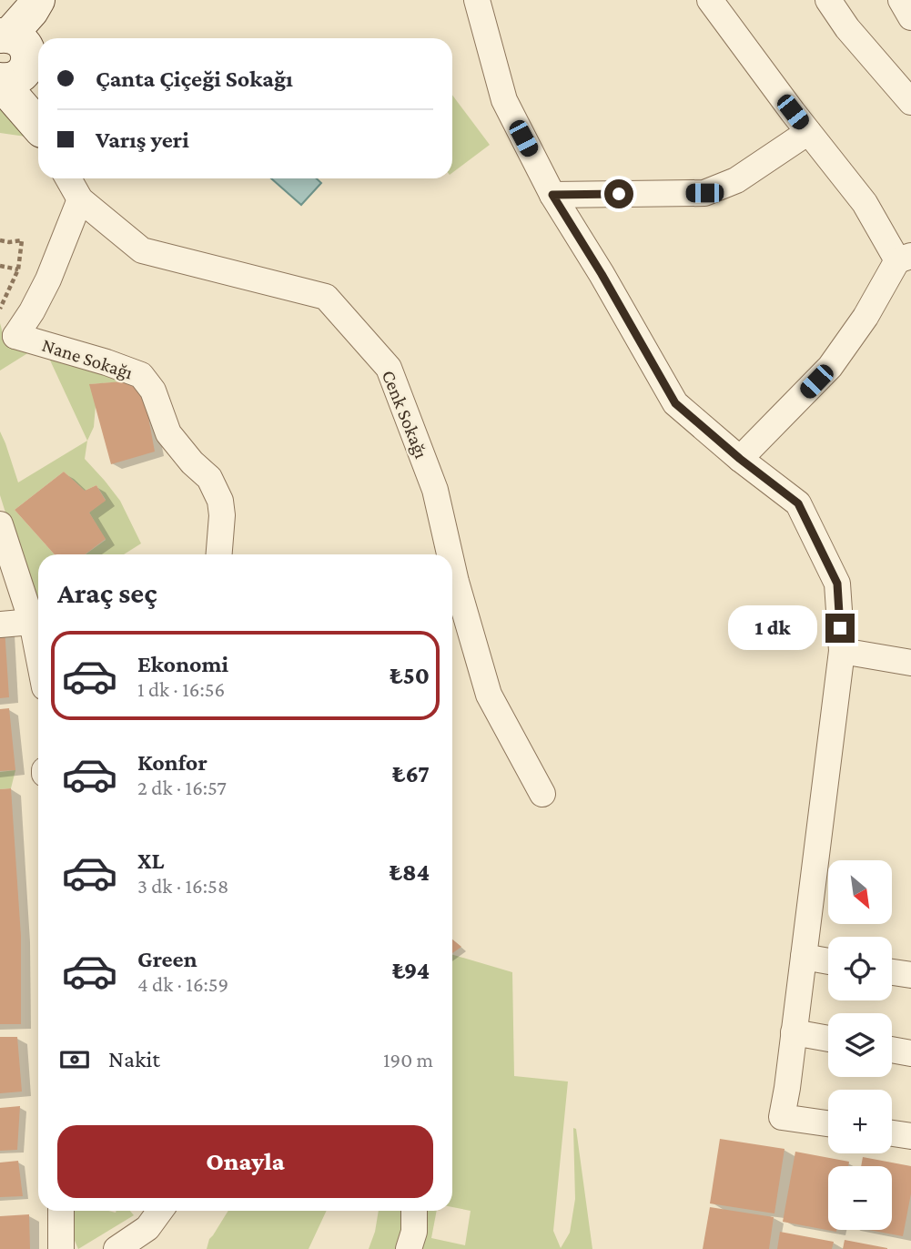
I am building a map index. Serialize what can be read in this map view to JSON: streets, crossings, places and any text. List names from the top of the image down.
{
  "streets": {
    "street": ["Nane Sokağı", "Cenk Sokağı"]
  },
  "north": "bottom right",
  "page": {
    "banner": ["Çanta Çiçeği Sokağı", "Varış yeri"],
    "heading": "Araç seç",
    "bubble": "1 dk",
    "list": [
      {
        "name": "Ekonomi",
        "note": "1 dk · 16:56",
        "value": "₺50"
      },
      {
        "name": "Konfor",
        "note": "2 dk · 16:57",
        "value": "₺67"
      },
      {
        "name": "XL",
        "note": "3 dk · 16:58",
        "value": "₺84"
      },
      {
        "name": "Green",
        "note": "4 dk · 16:59",
        "value": "₺94"
      }
    ],
    "map_buttons": ["+", "−"],
    "pay": ["Nakit", "190 m"],
    "buttons": "Onayla"
  }
}
